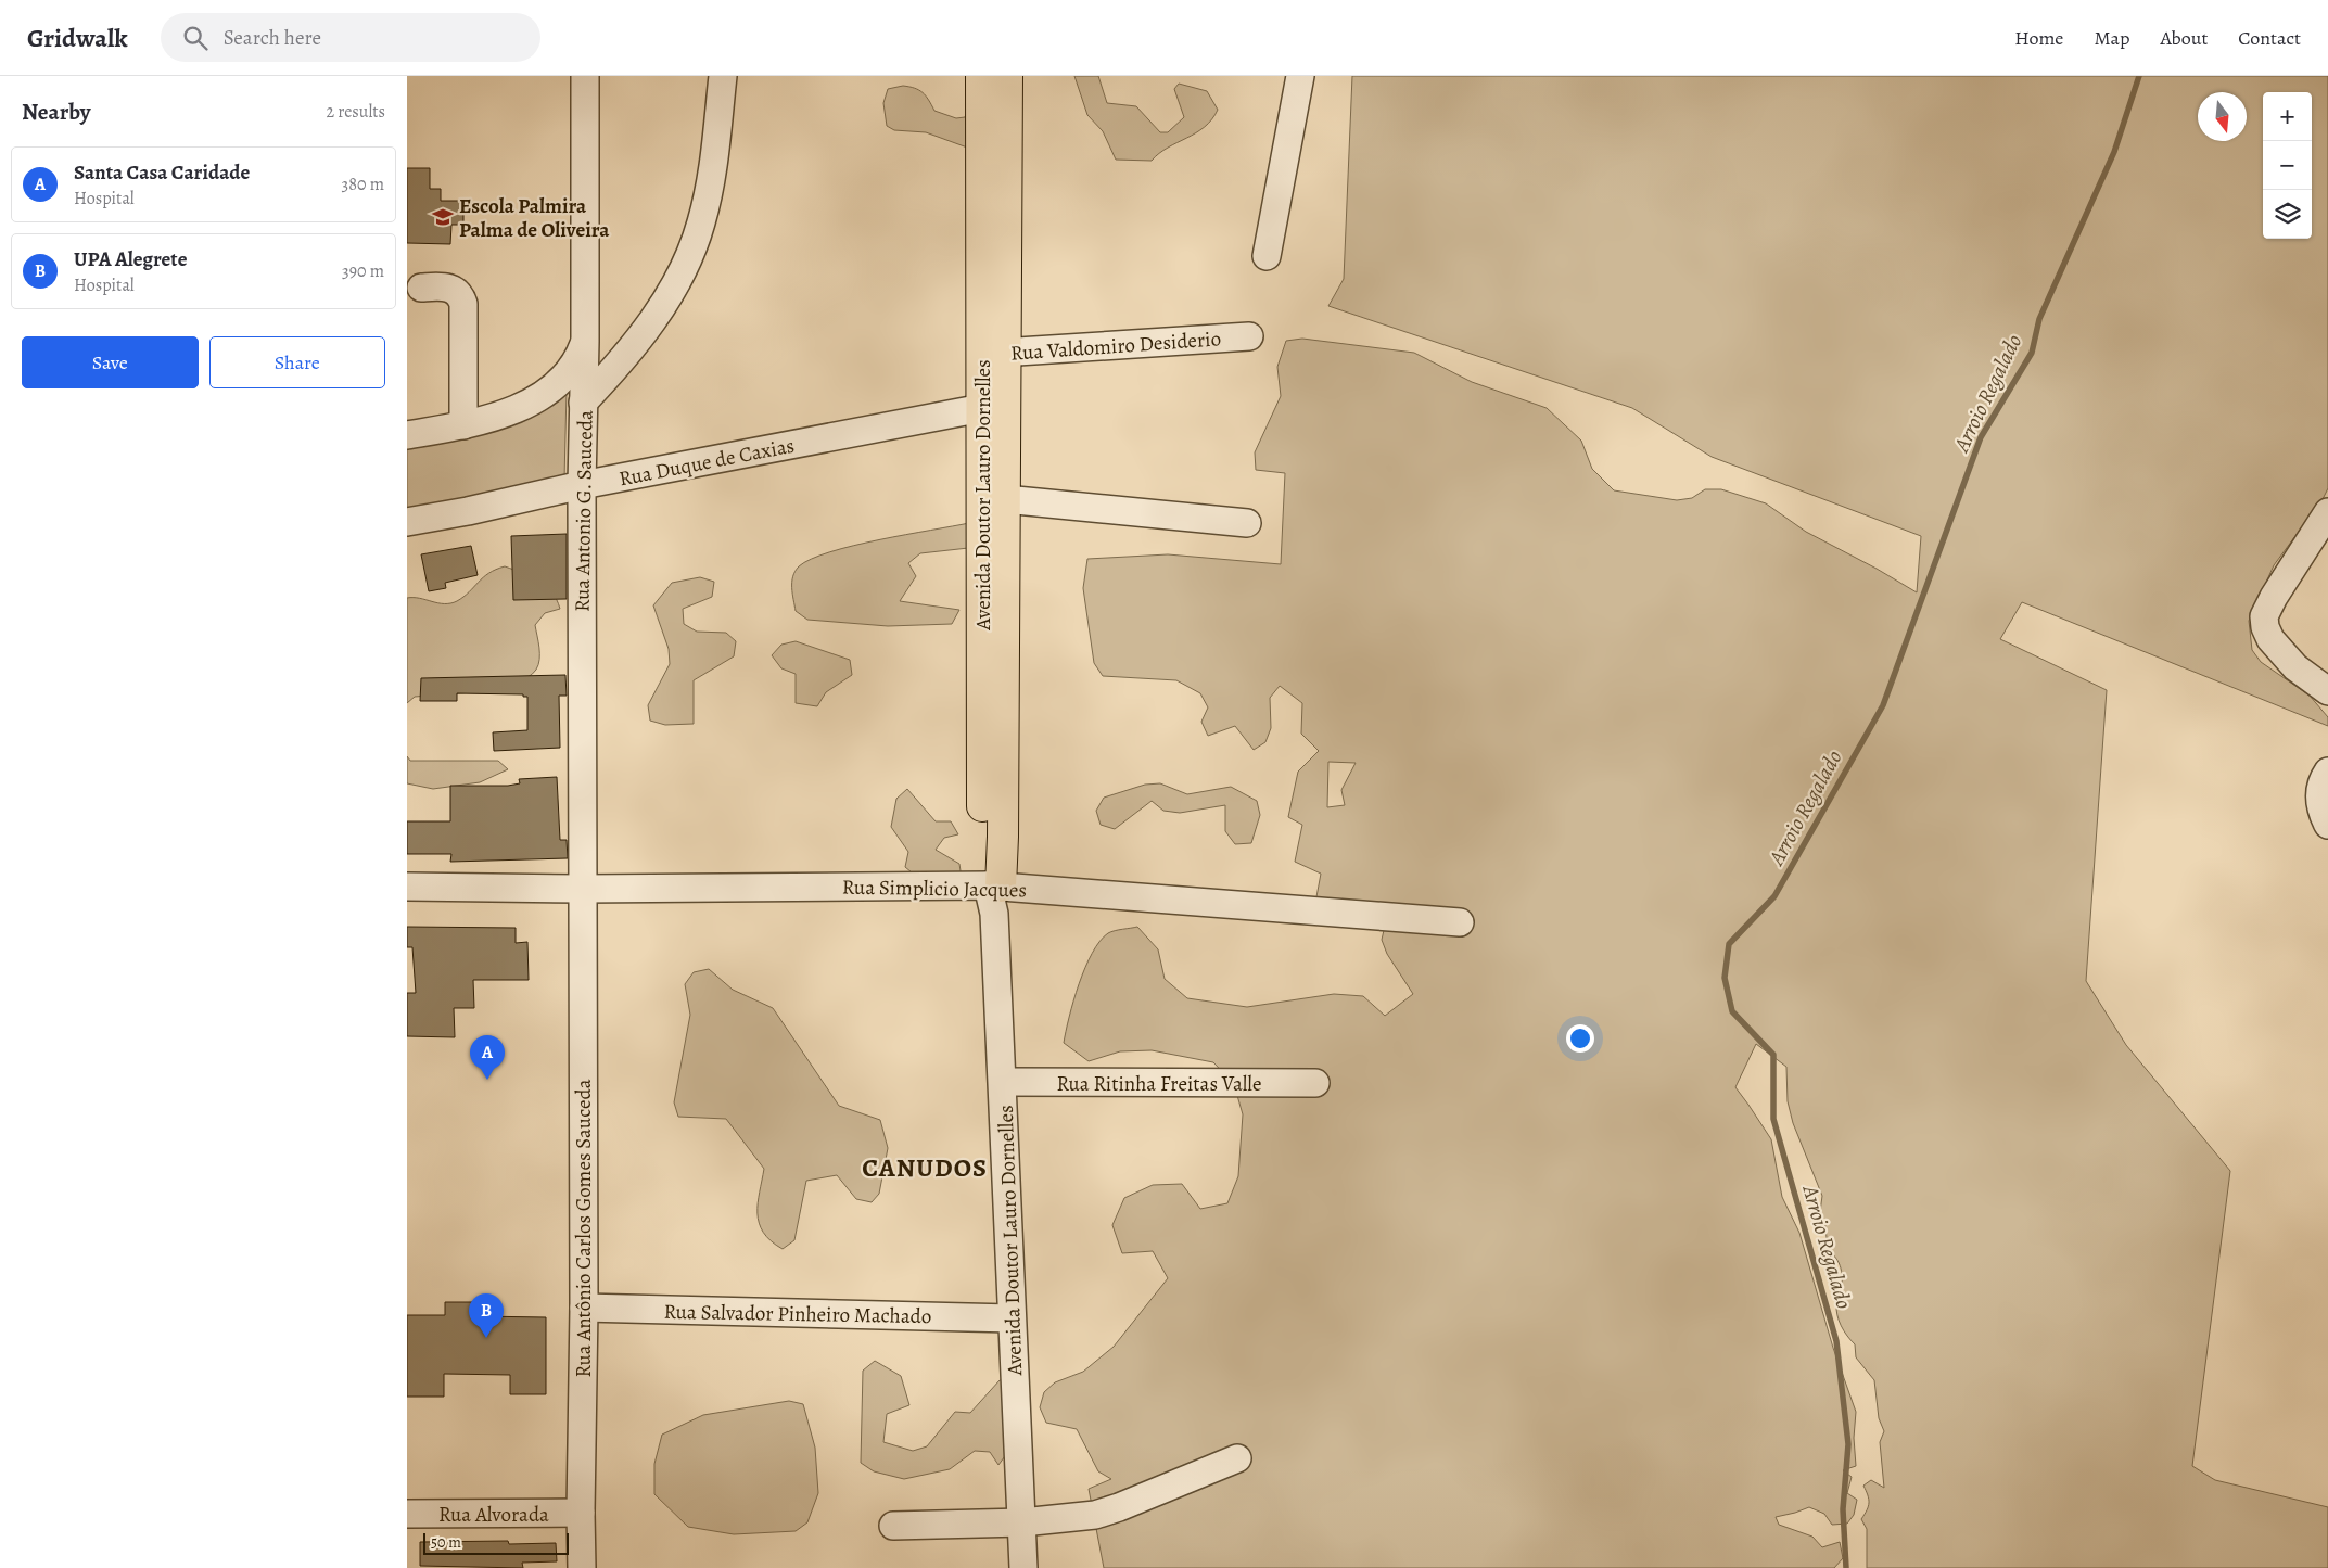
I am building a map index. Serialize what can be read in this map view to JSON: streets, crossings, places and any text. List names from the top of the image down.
{
  "streets": {
    "main road": ["Avenida Doutor Lauro Dornelles"],
    "street": [
      "Rua Valdomiro Desiderio",
      "Rua Duque de Caxias",
      "Rua Antonio G. Sauceda",
      "Rua Simplicio Jacques",
      "Rua Ritinha Freitas Valle",
      "Rua Antônio Carlos Gomes Sauceda",
      "Rua Salvador Pinheiro Machado",
      "Rua Alvorada"
    ]
  },
  "crossings": [
    ["Rua Valdomiro Desiderio", "Avenida Doutor Lauro Dornelles"],
    ["Rua Duque de Caxias", "Avenida Doutor Lauro Dornelles"],
    ["Rua Duque de Caxias", "Rua Antonio G. Sauceda"],
    ["Avenida Doutor Lauro Dornelles", "Rua Simplicio Jacques"],
    ["Avenida Doutor Lauro Dornelles", "Rua Ritinha Freitas Valle"],
    ["Avenida Doutor Lauro Dornelles", "Rua Salvador Pinheiro Machado"],
    ["Rua Antonio G. Sauceda", "Rua Simplicio Jacques"],
    ["Rua Antonio G. Sauceda", "Rua Antônio Carlos Gomes Sauceda"],
    ["Rua Simplicio Jacques", "Rua Antônio Carlos Gomes Sauceda"],
    ["Rua Antônio Carlos Gomes Sauceda", "Rua Salvador Pinheiro Machado"],
    ["Rua Antônio Carlos Gomes Sauceda", "Rua Alvorada"]
  ],
  "districts": ["CANUDOS"],
  "water": ["Arroio Regalado"],
  "places": {
    "school or university": ["Escola Palmira Palma de Oliveira"]
  },
  "scale_bar": "50 m",
  "north": "bottom",
  "page": {
    "header": "Gridwalk",
    "search": "Search here",
    "nav": [
      "Home",
      "Map",
      "About",
      "Contact"
    ],
    "heading": ["Nearby", "2 results"],
    "map_buttons": ["+", "−"],
    "list": [
      {
        "mark": "A",
        "name": "Santa Casa Caridade",
        "note": "Hospital",
        "value": "380 m"
      },
      {
        "mark": "B",
        "name": "UPA Alegrete",
        "note": "Hospital",
        "value": "390 m"
      }
    ],
    "buttons": ["Save", "Share"],
    "pins": ["A", "B"],
    "scale": "50 m"
  }
}
